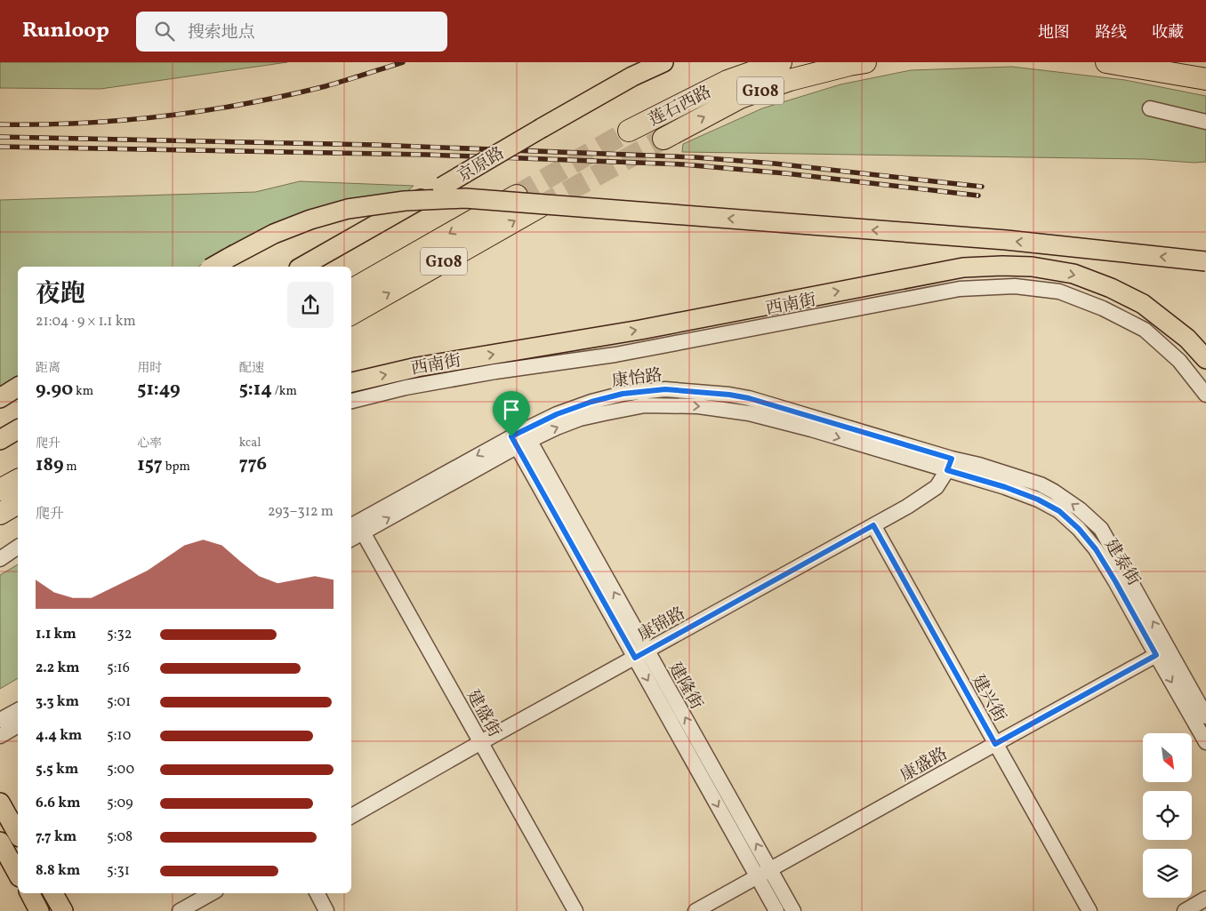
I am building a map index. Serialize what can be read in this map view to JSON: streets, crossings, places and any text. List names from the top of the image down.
{
  "streets": {
    "highway": ["G108", "莲石西路"],
    "main road": ["京原路"],
    "street": [
      "西南街",
      "康怡路",
      "建泰街",
      "康锦路",
      "建隆街",
      "建兴街",
      "建盛街",
      "康盛路"
    ]
  },
  "crossings": [
    ["康怡路", "建泰街"],
    ["康怡路", "康锦路"],
    ["康怡路", "建隆街"],
    ["康怡路", "建盛街"],
    ["建泰街", "康锦路"],
    ["建泰街", "康盛路"],
    ["康锦路", "建隆街"],
    ["康锦路", "建兴街"],
    ["康锦路", "建盛街"],
    ["建隆街", "康盛路"],
    ["建兴街", "康盛路"]
  ],
  "north": "bottom right",
  "page": {
    "header": "Runloop",
    "search": "搜索地点",
    "nav": ["地图", "路线", "收藏"],
    "heading": ["夜跑", "21:04 · 9 × 1.1 km"],
    "stats": [
      ["距离", "9.90 km"],
      ["用时", "51:49"],
      ["配速", "5:14 /km"],
      ["爬升", "189 m"],
      ["心率", "157 bpm"],
      ["kcal", "776"]
    ],
    "chart": ["爬升", "293–312 m"],
    "list": [
      {
        "name": "1.1 km",
        "note": "5:32"
      },
      {
        "name": "2.2 km",
        "note": "5:16"
      },
      {
        "name": "3.3 km",
        "note": "5:01"
      },
      {
        "name": "4.4 km",
        "note": "5:10"
      },
      {
        "name": "5.5 km",
        "note": "5:00"
      },
      {
        "name": "6.6 km",
        "note": "5:09"
      },
      {
        "name": "7.7 km",
        "note": "5:08"
      },
      {
        "name": "8.8 km",
        "note": "5:31"
      }
    ]
  }
}
